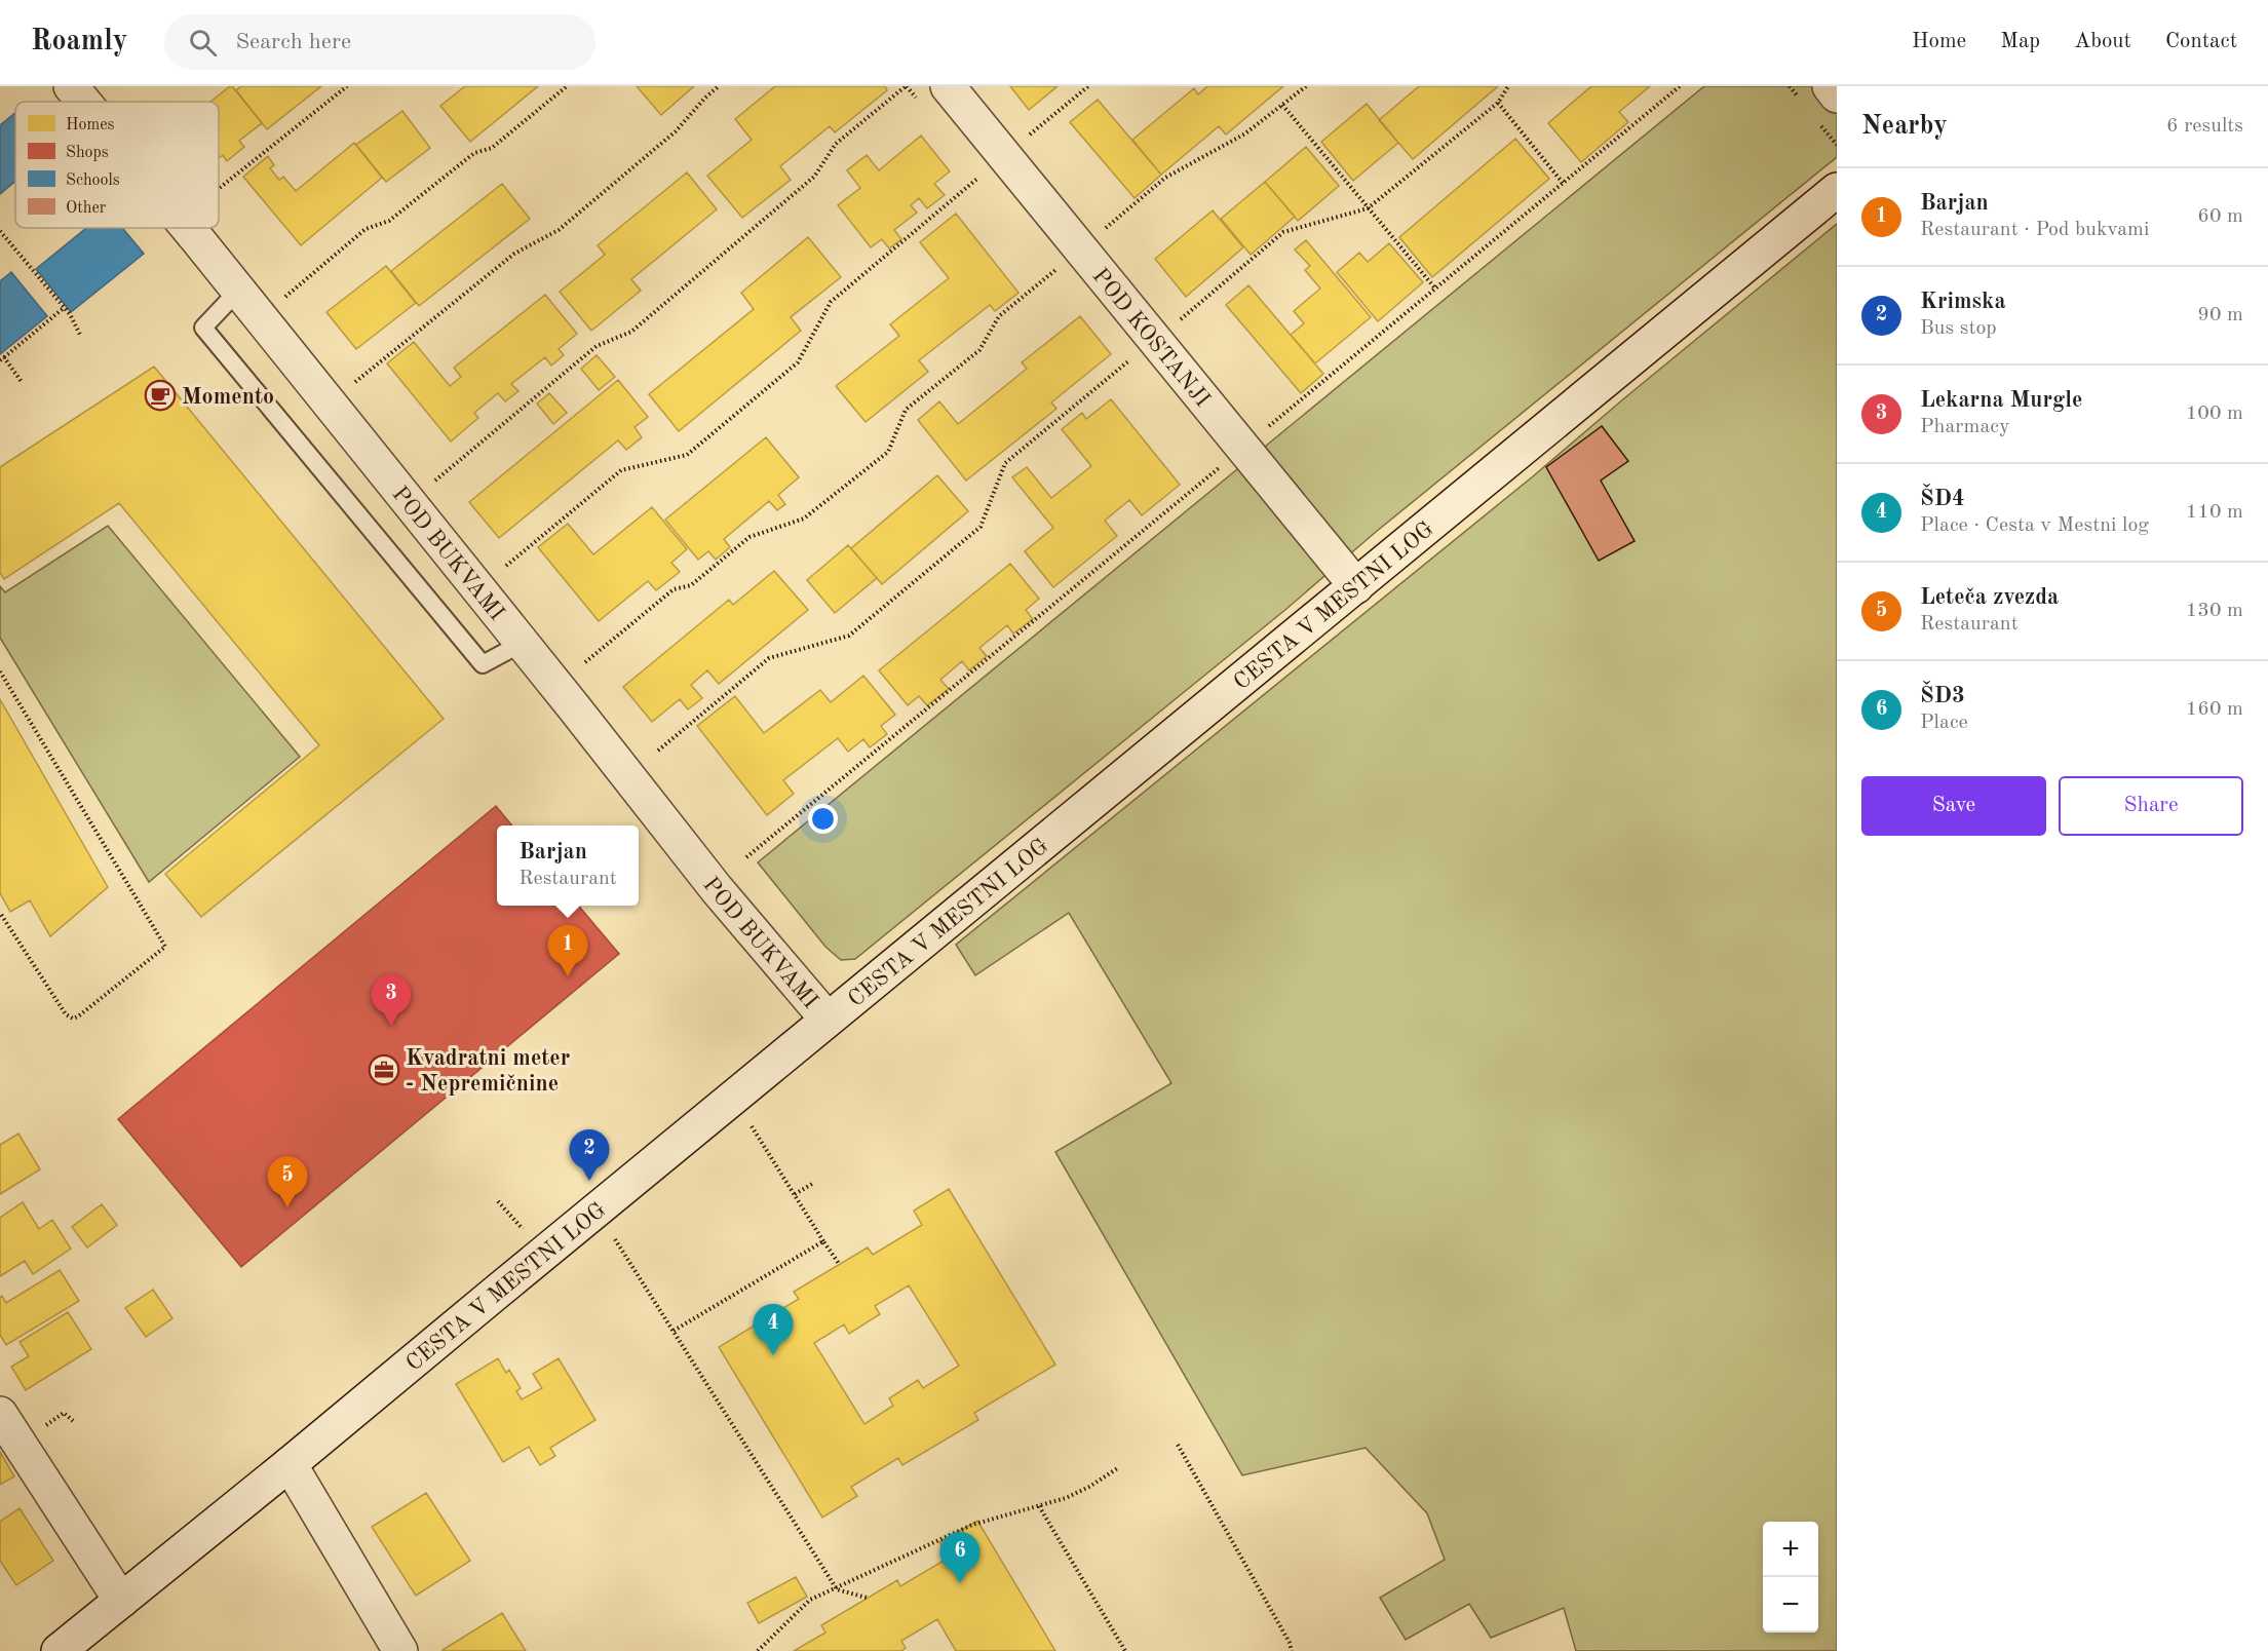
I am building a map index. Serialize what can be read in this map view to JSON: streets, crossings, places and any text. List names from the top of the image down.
{
  "streets": {
    "street": ["POD KOSTANJI", "POD BUKVAMI", "CESTA V MESTNI LOG"]
  },
  "crossings": [
    ["POD KOSTANJI", "CESTA V MESTNI LOG"],
    ["POD BUKVAMI", "CESTA V MESTNI LOG"]
  ],
  "places": {
    "cafe": ["Momento"],
    "office": ["Kvadratni meter - Nepremičnine"]
  },
  "legend": [
    "Homes",
    "Shops",
    "Schools",
    "Other"
  ],
  "page": {
    "header": "Roamly",
    "search": "Search here",
    "nav": [
      "Home",
      "Map",
      "About",
      "Contact"
    ],
    "heading": ["Nearby", "6 results"],
    "list": [
      {
        "mark": "1",
        "name": "Barjan",
        "note": "Restaurant · Pod bukvami",
        "value": "60 m"
      },
      {
        "mark": "2",
        "name": "Krimska",
        "note": "Bus stop",
        "value": "90 m"
      },
      {
        "mark": "3",
        "name": "Lekarna Murgle",
        "note": "Pharmacy",
        "value": "100 m"
      },
      {
        "mark": "4",
        "name": "ŠD4",
        "note": "Place · Cesta v Mestni log",
        "value": "110 m"
      },
      {
        "mark": "5",
        "name": "Leteča zvezda",
        "note": "Restaurant",
        "value": "130 m"
      },
      {
        "mark": "6",
        "name": "ŠD3",
        "note": "Place",
        "value": "160 m"
      }
    ],
    "buttons": ["Save", "Share"],
    "popup": ["Barjan", "Restaurant"],
    "pins": [
      "1",
      "3",
      "2",
      "5",
      "4",
      "6"
    ],
    "map_buttons": ["+", "−"]
  }
}
